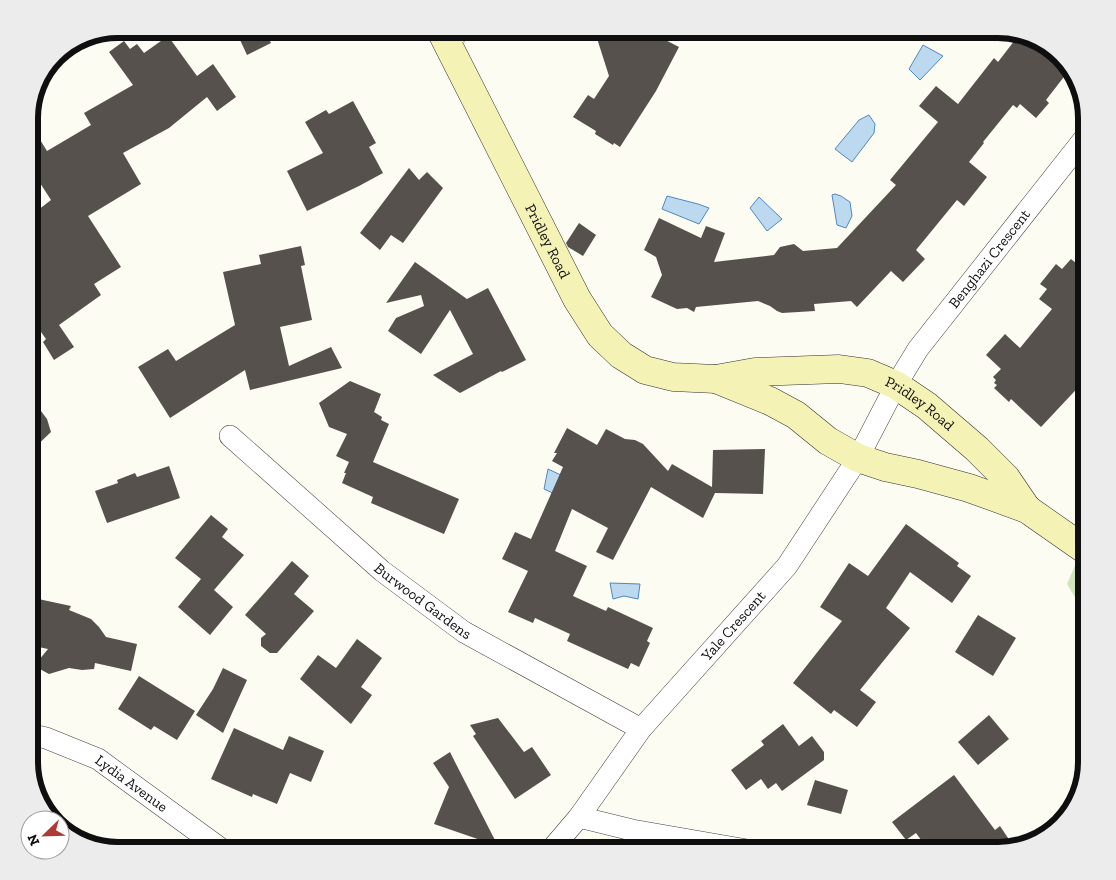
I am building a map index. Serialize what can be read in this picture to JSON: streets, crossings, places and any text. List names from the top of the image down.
{
  "streets": {
    "street": [
      "Pridley Road",
      "Benghazi Crescent",
      "Burwood Gardens",
      "Yale Crescent",
      "Lydia Avenue"
    ]
  },
  "crossings": [
    ["Pridley Road", "Benghazi Crescent"],
    ["Pridley Road", "Yale Crescent"],
    ["Benghazi Crescent", "Yale Crescent"],
    ["Burwood Gardens", "Yale Crescent"]
  ],
  "north": "bottom left"
}
